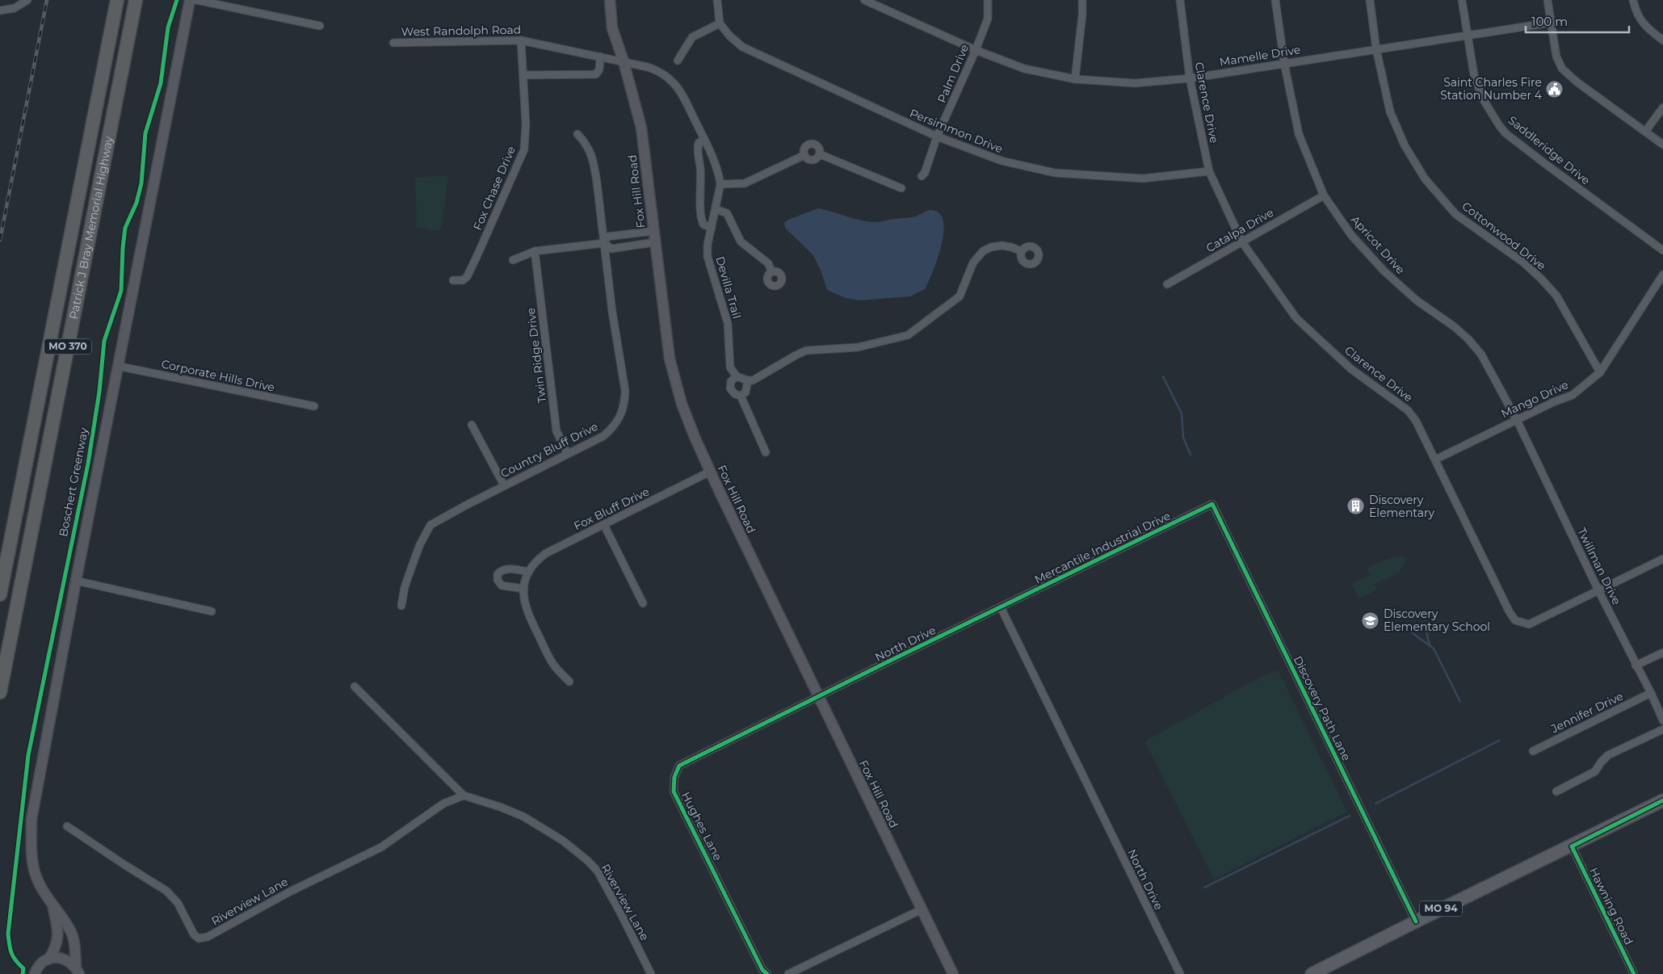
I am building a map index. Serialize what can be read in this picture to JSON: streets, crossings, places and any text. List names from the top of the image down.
{
  "streets": {
    "highway": ["Patrick J Bray Memorial Highway", "MO 370"],
    "main road": ["Fox Hill Road", "MO 94"],
    "street": [
      "West Randolph Road",
      "Mamelle Drive",
      "Palm Drive",
      "Clarence Drive",
      "Persimmon Drive",
      "Saddleridge Drive",
      "Fox Chase Drive",
      "Catalpa Drive",
      "Cottonwood Drive",
      "Apricot Drive",
      "Devilla Trail",
      "Twin Ridge Drive",
      "Corporate Hills Drive",
      "Mango Drive",
      "Country Bluff Drive",
      "Fox Bluff Drive",
      "Mercantile Industrial Drive",
      "Twillman Drive",
      "North Drive",
      "Discovery Path Lane",
      "Jennifer Drive",
      "Hughes Lane",
      "Riverview Lane",
      "Hawning Road"
    ],
    "cycle path": ["Boschert Greenway"]
  },
  "crossings": [
    ["West Randolph Road", "Fox Chase Drive"],
    ["West Randolph Road", "Fox Hill Road"],
    ["West Randolph Road", "Devilla Trail"],
    ["Mamelle Drive", "Palm Drive"],
    ["Mamelle Drive", "Clarence Drive"],
    ["Mamelle Drive", "Saddleridge Drive"],
    ["Mamelle Drive", "Cottonwood Drive"],
    ["Mamelle Drive", "Apricot Drive"],
    ["Palm Drive", "Persimmon Drive"],
    ["Clarence Drive", "Persimmon Drive"],
    ["Clarence Drive", "Catalpa Drive"],
    ["Clarence Drive", "Mango Drive"],
    ["Clarence Drive", "Twillman Drive"],
    ["Fox Hill Road", "Devilla Trail"],
    ["Fox Hill Road", "Fox Bluff Drive"],
    ["Fox Hill Road", "North Drive"],
    ["Fox Hill Road", "Hughes Lane"],
    ["Catalpa Drive", "Apricot Drive"],
    ["Cottonwood Drive", "Mango Drive"],
    ["Apricot Drive", "Mango Drive"],
    ["Apricot Drive", "Twillman Drive"],
    ["Twin Ridge Drive", "Country Bluff Drive"],
    ["Mango Drive", "Twillman Drive"],
    ["Mercantile Industrial Drive", "North Drive"],
    ["Mercantile Industrial Drive", "Discovery Path Lane"],
    ["Twillman Drive", "Jennifer Drive"],
    ["North Drive", "Hughes Lane"],
    ["Discovery Path Lane", "MO 94"],
    ["Hawning Road", "MO 94"]
  ],
  "places": {
    "public building": ["Saint Charles Fire Station Number 4"],
    "building": ["Discovery Elementary"],
    "school or university": ["Discovery Elementary School"]
  },
  "scale_bar": "100 m"
}
